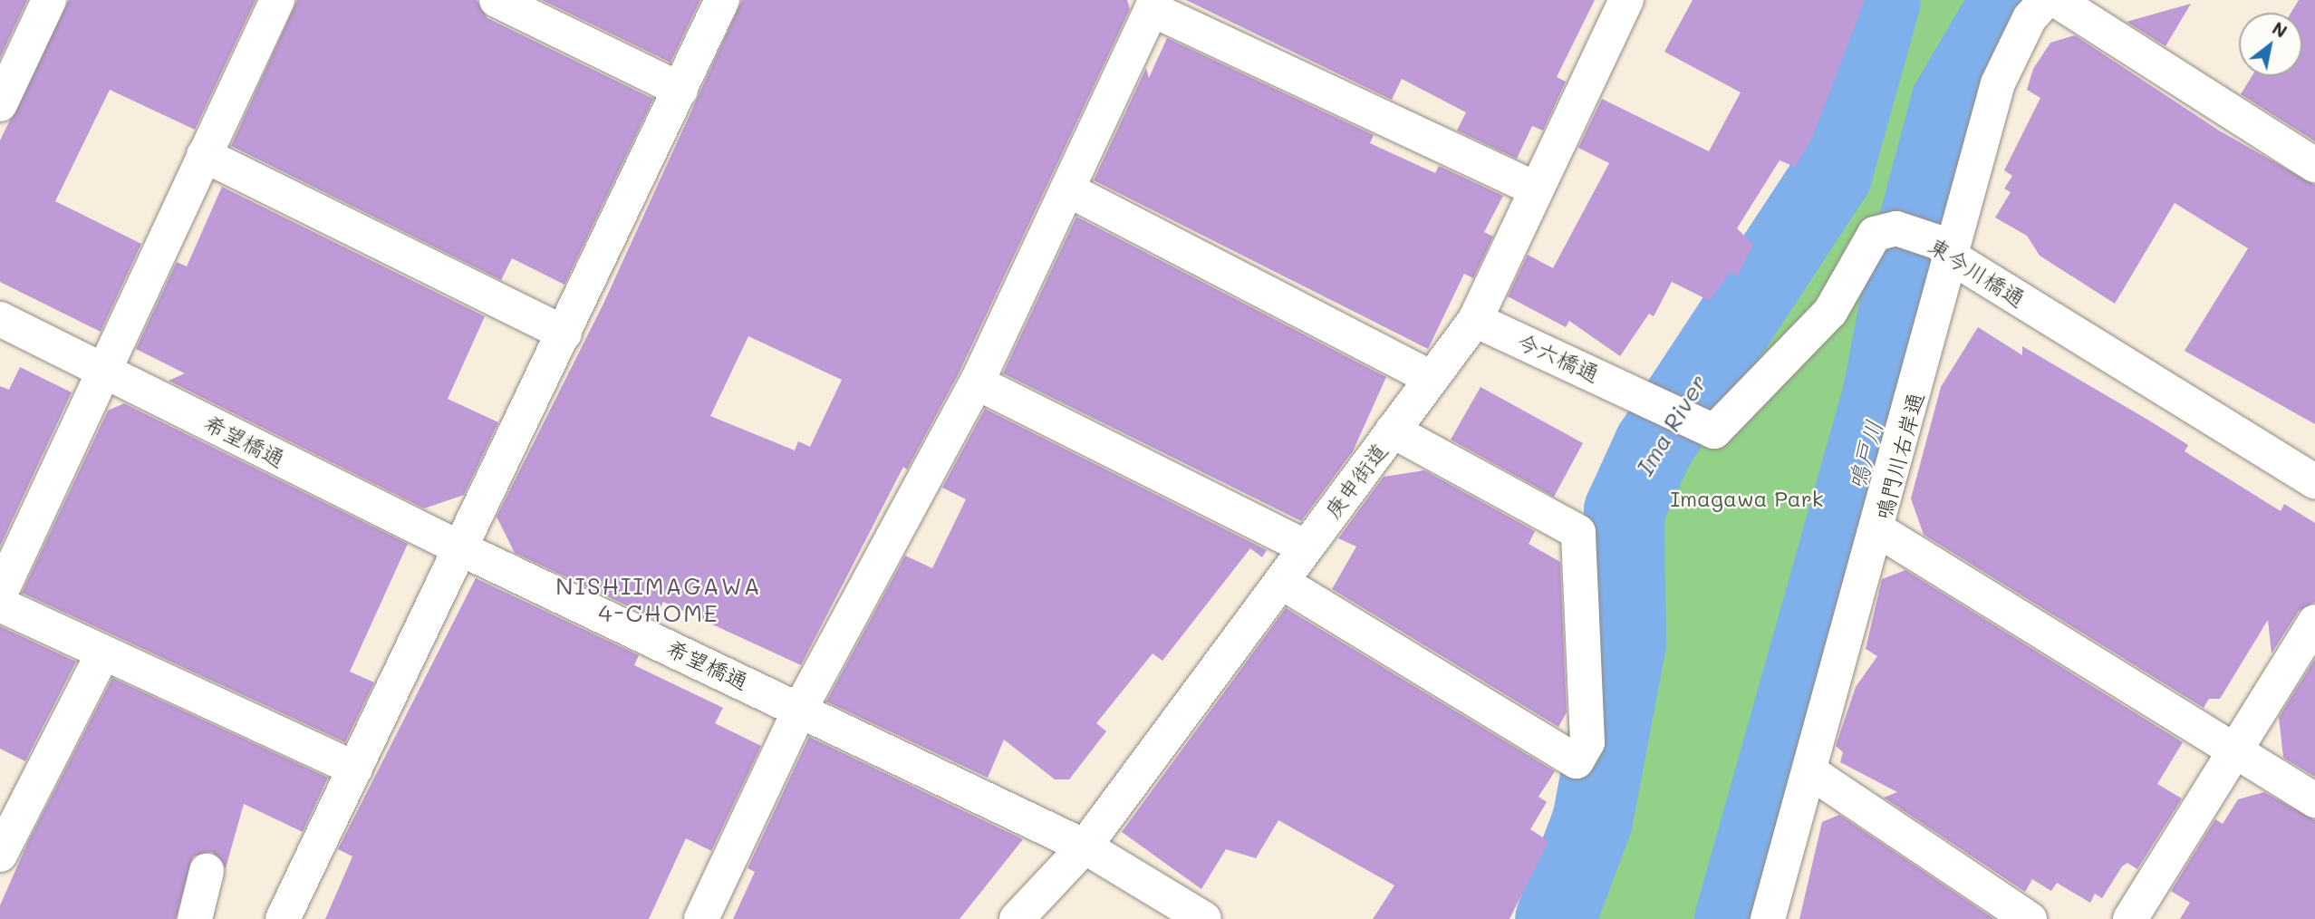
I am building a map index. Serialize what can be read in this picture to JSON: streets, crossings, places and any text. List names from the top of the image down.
{
  "streets": {
    "street": [
      "東今川橋通",
      "今六橋通",
      "希望橋通",
      "鳴門川右岸通",
      "庚申街道"
    ]
  },
  "crossings": [
    ["東今川橋通", "今六橋通"],
    ["東今川橋通", "鳴門川右岸通"],
    ["今六橋通", "庚申街道"],
    ["希望橋通", "庚申街道"]
  ],
  "districts": ["NISHIIMAGAWA 4-CHOME"],
  "water": ["Ima River", "鳴戸川"],
  "parks": ["Imagawa Park"],
  "north": "top right"
}
